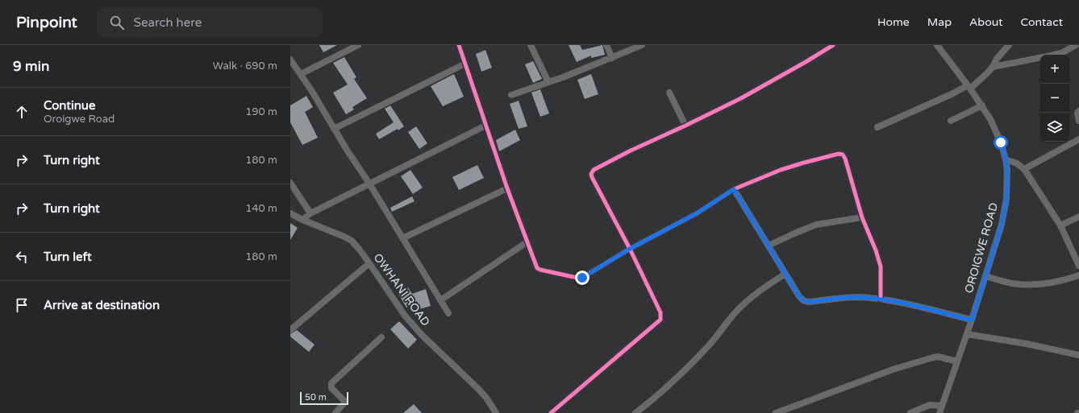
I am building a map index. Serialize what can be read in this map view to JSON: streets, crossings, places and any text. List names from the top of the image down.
{
  "streets": {
    "street": ["OROIGWE ROAD", "OWHANI ROAD"]
  },
  "scale_bar": "50 m",
  "page": {
    "header": "Pinpoint",
    "search": "Search here",
    "nav": [
      "Home",
      "Map",
      "About",
      "Contact"
    ],
    "heading": ["9 min", "Walk · 690 m"],
    "map_buttons": ["+", "−"],
    "list": [
      ["Continue", "Oroigwe Road", "190 m"],
      ["Turn right", "180 m"],
      ["Turn right", "140 m"],
      ["Turn left", "180 m"],
      "Arrive at destination"
    ],
    "scale": "50 m"
  }
}
